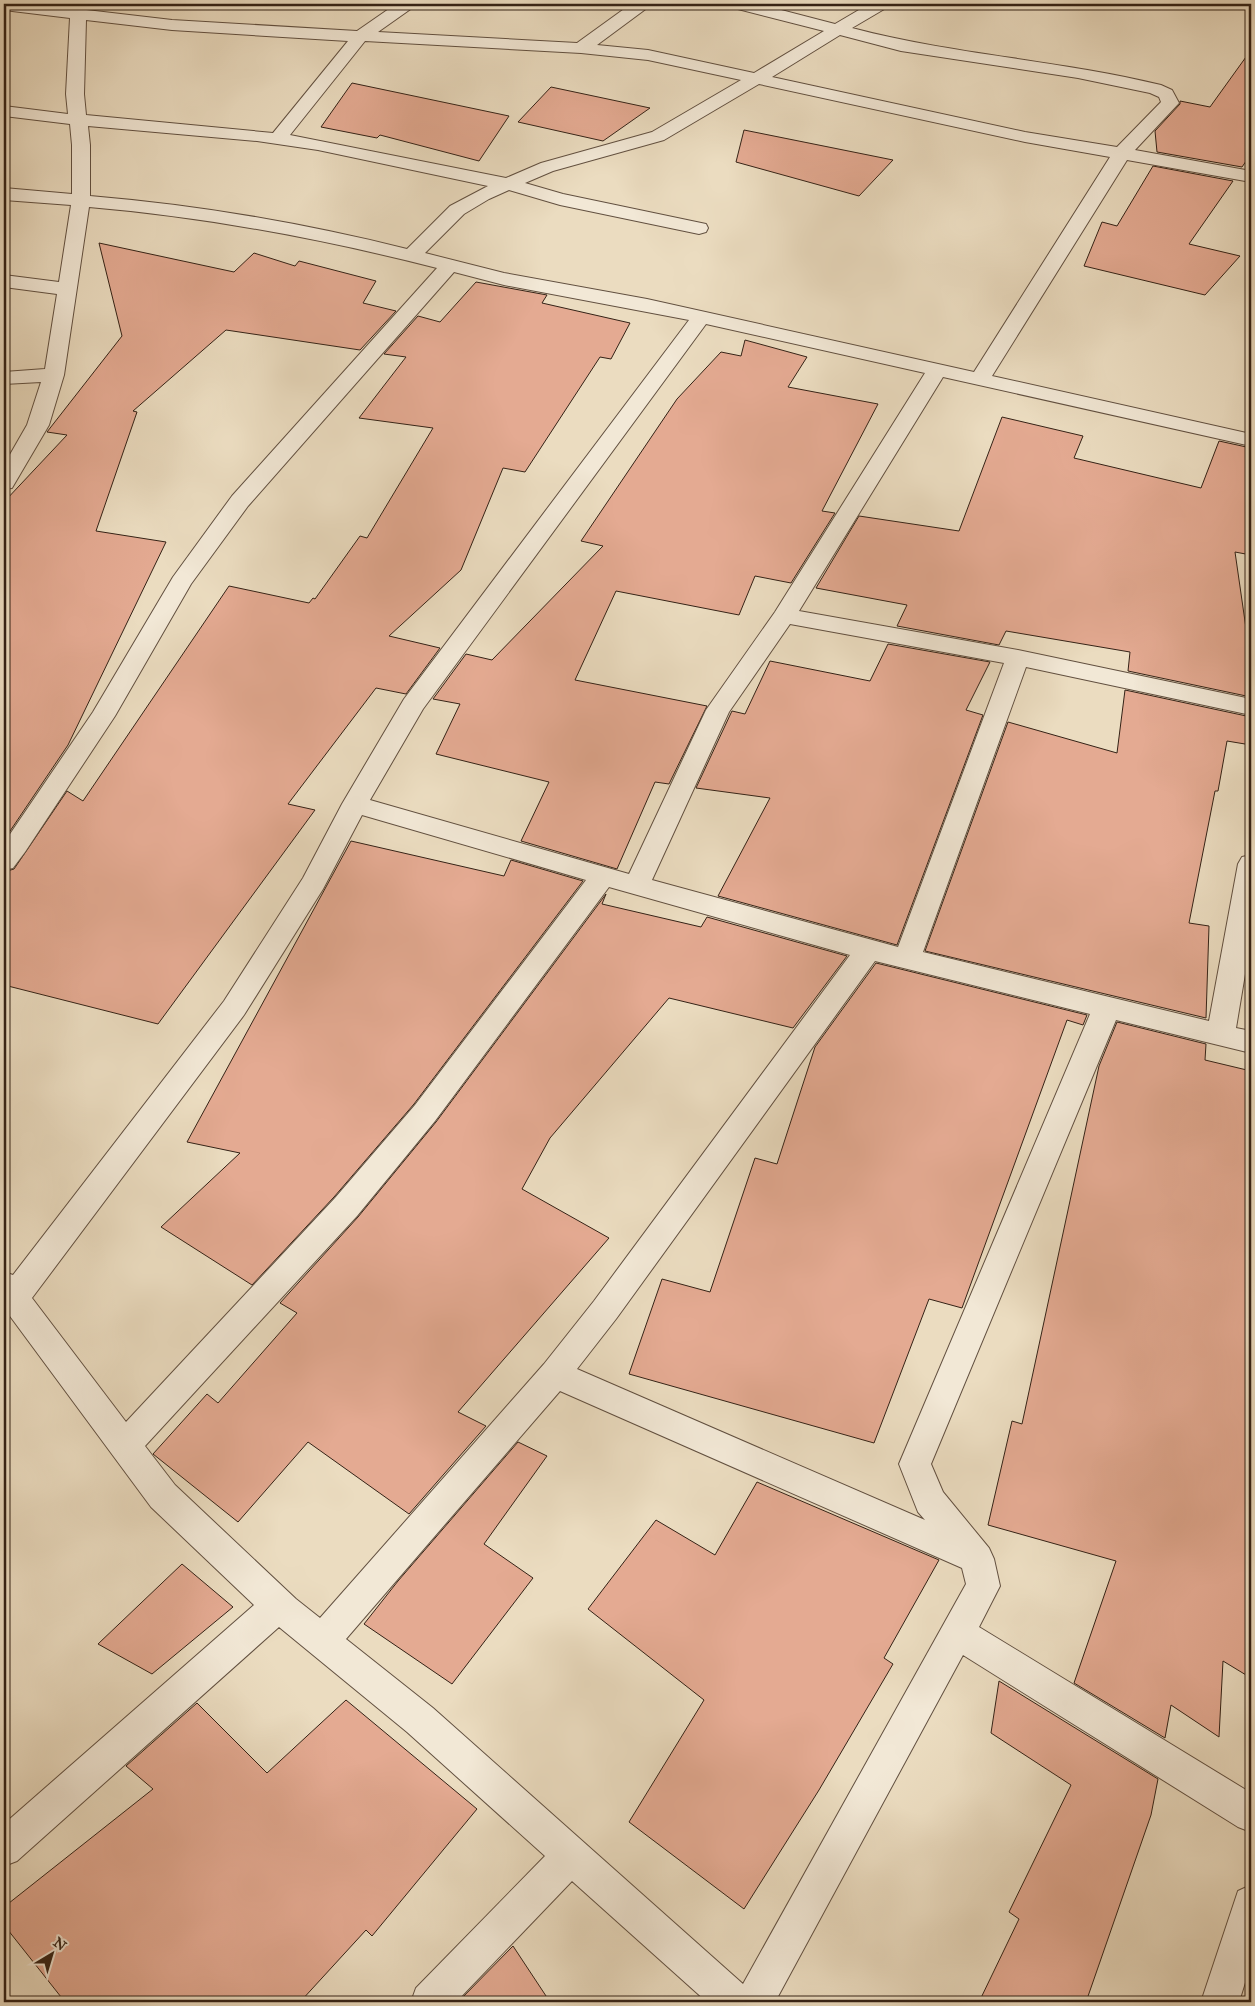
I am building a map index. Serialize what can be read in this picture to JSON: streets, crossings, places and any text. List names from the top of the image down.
{
  "north": "top right"
}
